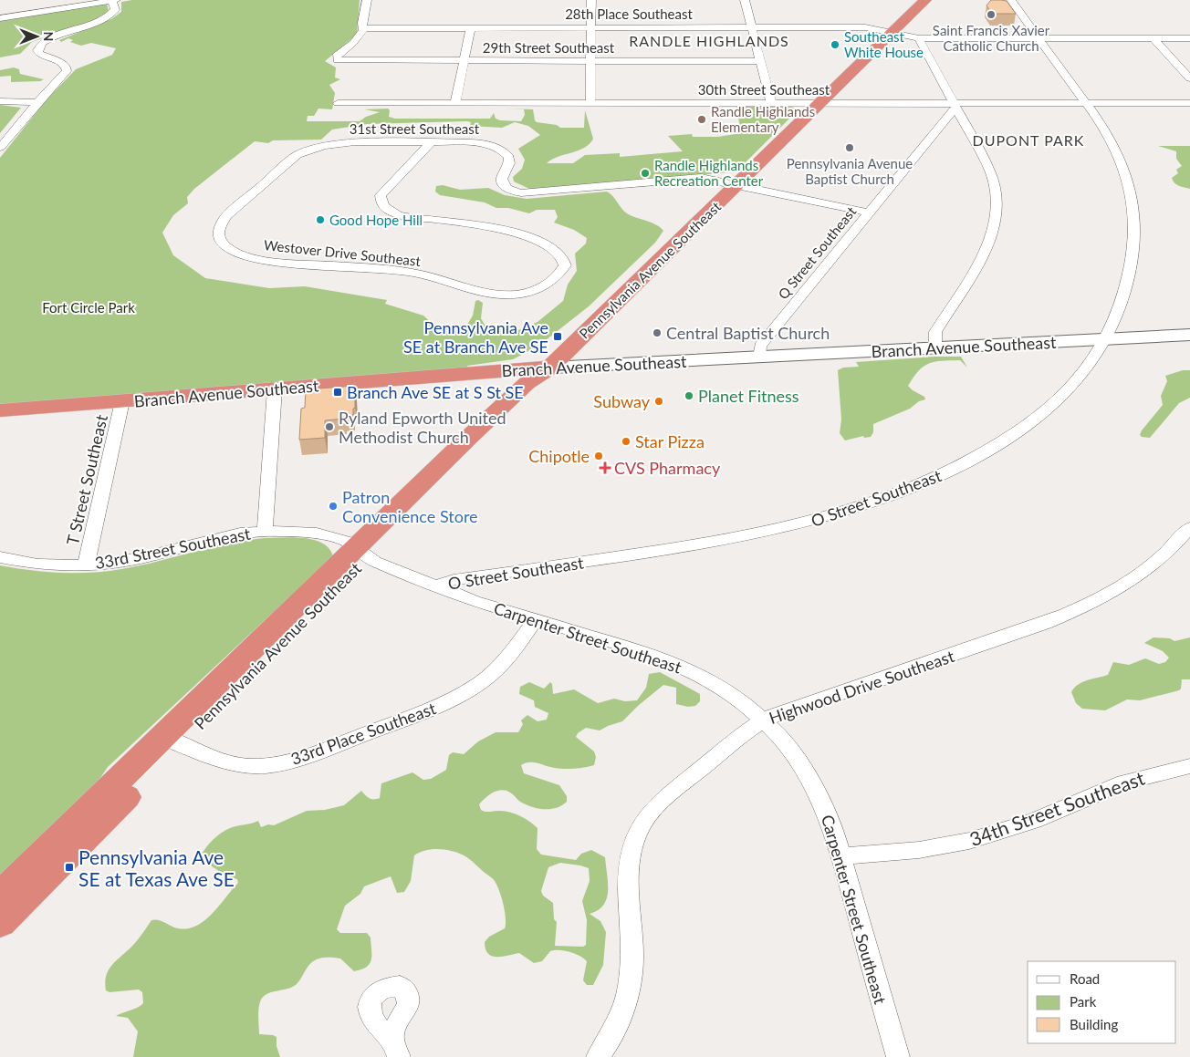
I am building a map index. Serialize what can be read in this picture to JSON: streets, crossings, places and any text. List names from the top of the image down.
{
  "streets": {
    "highway": ["Pennsylvania Avenue Southeast", "Branch Avenue Southeast"],
    "street": [
      "28th Place Southeast",
      "29th Street Southeast",
      "30th Street Southeast",
      "31st Street Southeast",
      "Westover Drive Southeast",
      "Q Street Southeast",
      "T Street Southeast",
      "O Street Southeast",
      "33rd Street Southeast",
      "Carpenter Street Southeast",
      "Highwood Drive Southeast",
      "33rd Place Southeast",
      "34th Street Southeast"
    ]
  },
  "crossings": [
    ["28th Place Southeast", "29th Street Southeast"],
    ["28th Place Southeast", "Pennsylvania Avenue Southeast"],
    ["30th Street Southeast", "Q Street Southeast"],
    ["30th Street Southeast", "Pennsylvania Avenue Southeast"],
    ["30th Street Southeast", "O Street Southeast"],
    ["31st Street Southeast", "Westover Drive Southeast"],
    ["31st Street Southeast", "Q Street Southeast"],
    ["31st Street Southeast", "Pennsylvania Avenue Southeast"],
    ["Q Street Southeast", "Branch Avenue Southeast"],
    ["Pennsylvania Avenue Southeast", "Branch Avenue Southeast"],
    ["Pennsylvania Avenue Southeast", "33rd Street Southeast"],
    ["Pennsylvania Avenue Southeast", "Carpenter Street Southeast"],
    ["Pennsylvania Avenue Southeast", "33rd Place Southeast"],
    ["Branch Avenue Southeast", "T Street Southeast"],
    ["Branch Avenue Southeast", "O Street Southeast"],
    ["T Street Southeast", "33rd Street Southeast"],
    ["O Street Southeast", "Carpenter Street Southeast"],
    ["33rd Street Southeast", "Carpenter Street Southeast"],
    ["Carpenter Street Southeast", "Highwood Drive Southeast"],
    ["Carpenter Street Southeast", "33rd Place Southeast"],
    ["Carpenter Street Southeast", "34th Street Southeast"]
  ],
  "districts": ["RANDLE HIGHLANDS", "DUPONT PARK"],
  "parks": ["Fort Circle Park"],
  "places": {
    "other": [
      "Saint Francis Xavier Catholic Church",
      "Southeast White House",
      "Randle Highlands Elementary",
      "Pennsylvania Avenue Baptist Church",
      "Randle Highlands Recreation Center",
      "Good Hope Hill",
      "Central Baptist Church",
      "Planet Fitness",
      "Subway",
      "Ryland Epworth United Methodist Church",
      "Star Pizza",
      "Chipotle",
      "Patron Convenience Store"
    ],
    "transit": ["Pennsylvania Ave SE at Branch Ave SE", "Branch Ave SE at S St SE", "Pennsylvania Ave SE at Texas Ave SE"],
    "health": ["CVS Pharmacy"]
  },
  "legend": ["Road", "Park", "Building"],
  "north": "right"
}
